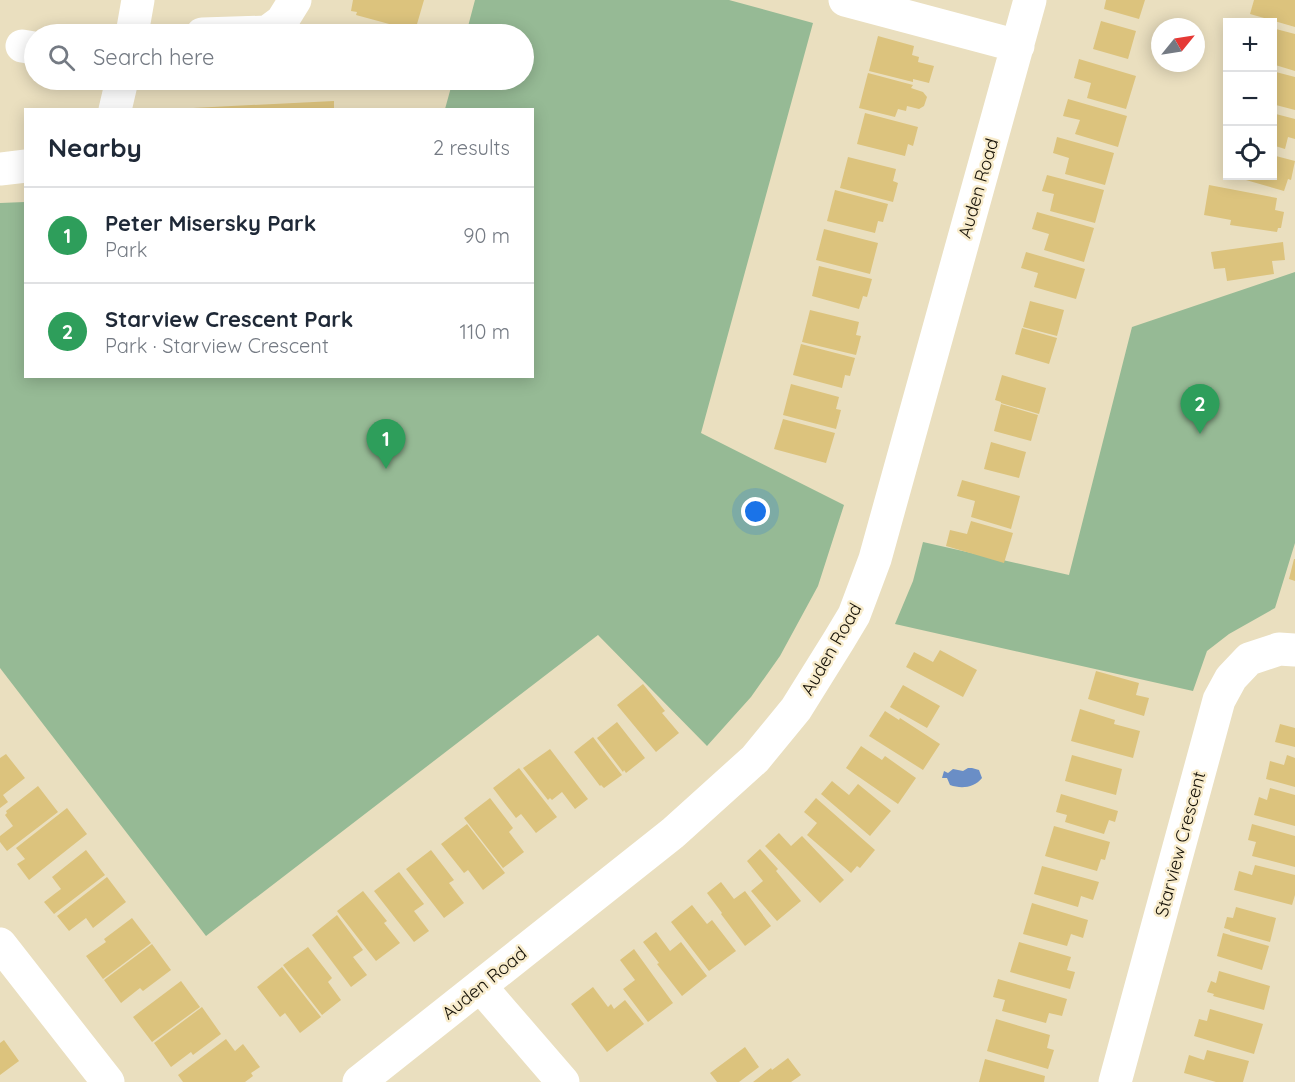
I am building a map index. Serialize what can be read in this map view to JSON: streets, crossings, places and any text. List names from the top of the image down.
{
  "streets": {
    "street": ["Auden Road", "Starview Crescent"]
  },
  "north": "top right",
  "page": {
    "map_buttons": ["+", "−"],
    "search": "Search here",
    "heading": ["Nearby", "2 results"],
    "list": [
      {
        "mark": "1",
        "name": "Peter Misersky Park",
        "note": "Park",
        "value": "90 m"
      },
      {
        "mark": "2",
        "name": "Starview Crescent Park",
        "note": "Park · Starview Crescent",
        "value": "110 m"
      }
    ],
    "pins": ["2", "1"]
  }
}
